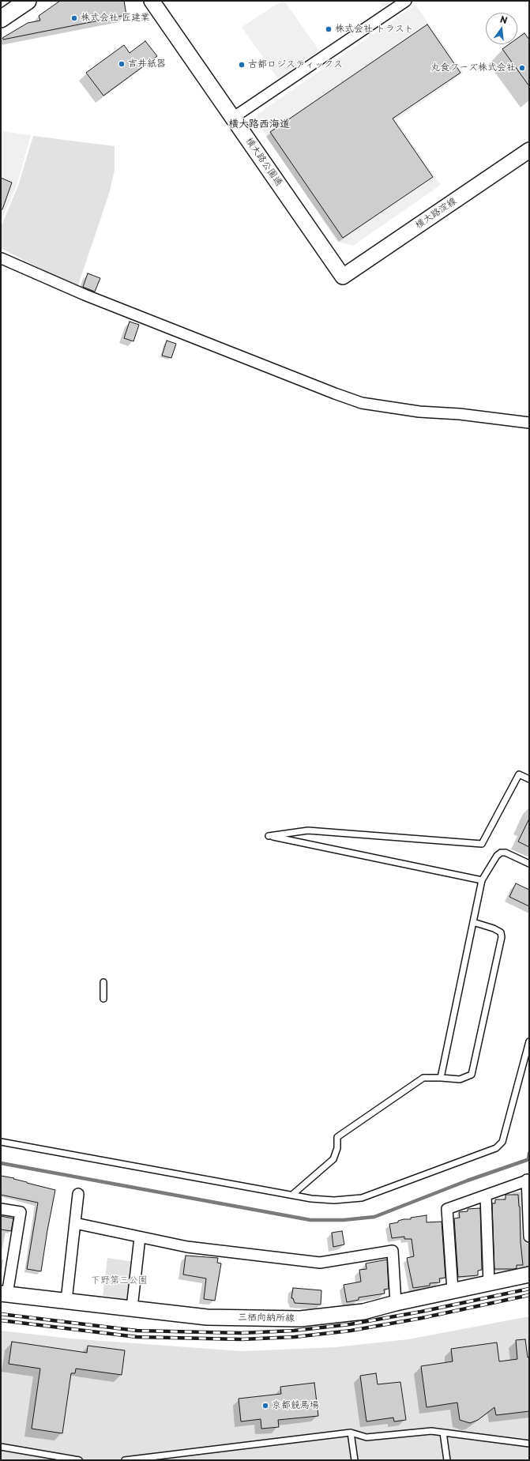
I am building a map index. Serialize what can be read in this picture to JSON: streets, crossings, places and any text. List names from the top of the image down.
{
  "streets": {
    "street": ["横大路公園通", "横大路淀線", "三栖向納所線"]
  },
  "crossings": [
    ["横大路公園通", "横大路淀線"]
  ],
  "districts": ["横大路西海道"],
  "parks": ["下野第三公園"],
  "places": [
    "株式会社 匠建業",
    "株式会社 トラスト",
    "吉井紙器",
    "古都ロジスティックス",
    "丸食フーズ株式会社",
    "京都競馬場"
  ],
  "north": "top"
}
